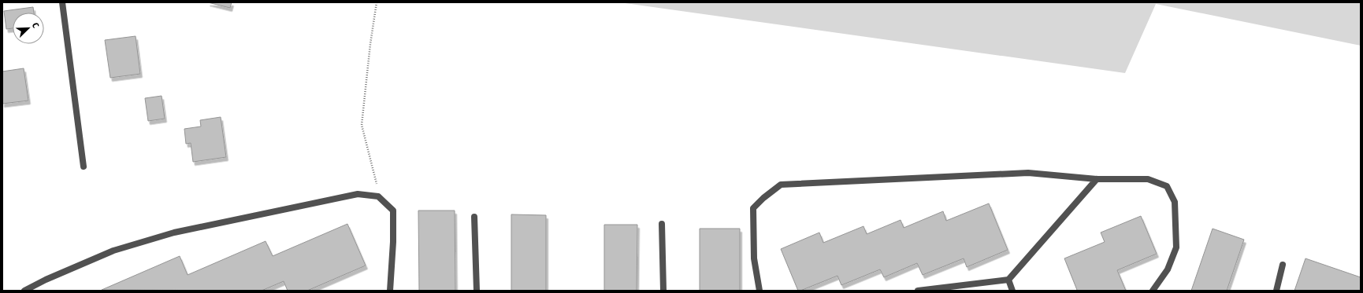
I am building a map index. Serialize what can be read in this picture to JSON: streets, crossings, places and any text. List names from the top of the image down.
{
  "north": "top right"
}
